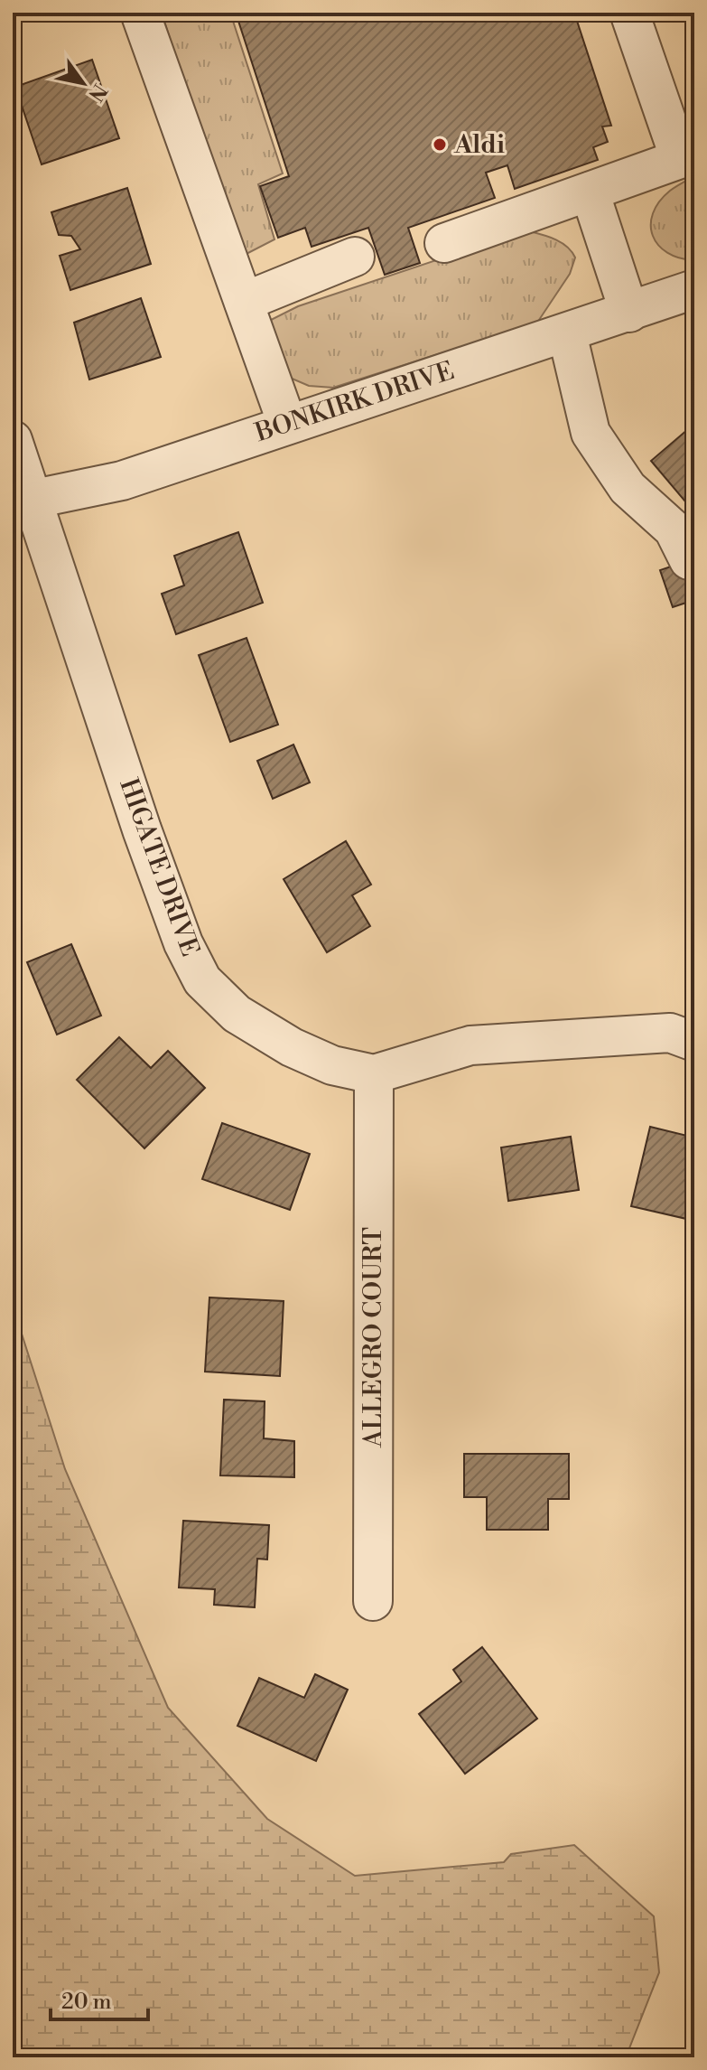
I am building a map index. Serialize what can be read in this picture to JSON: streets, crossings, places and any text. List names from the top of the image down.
{
  "streets": {
    "street": ["BONKIRK DRIVE", "HIGATE DRIVE", "ALLEGRO COURT"]
  },
  "crossings": [
    ["BONKIRK DRIVE", "HIGATE DRIVE"],
    ["HIGATE DRIVE", "ALLEGRO COURT"]
  ],
  "places": ["Aldi"],
  "scale_bar": "20 m",
  "north": "bottom right"
}
